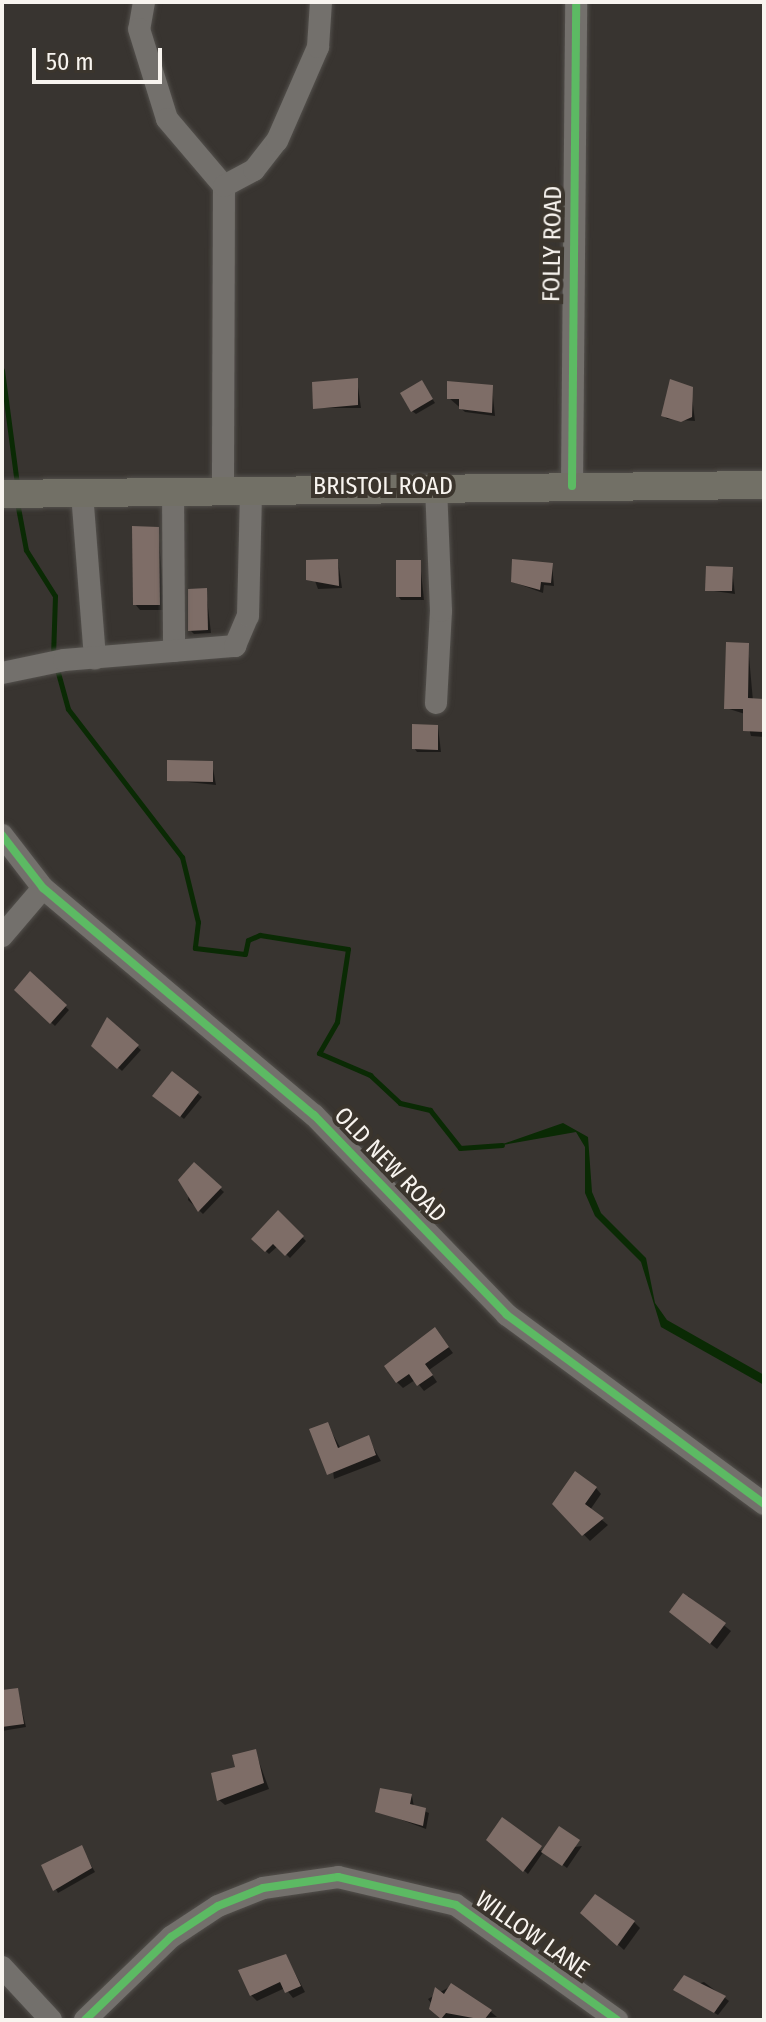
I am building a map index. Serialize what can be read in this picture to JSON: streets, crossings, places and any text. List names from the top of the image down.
{
  "streets": {
    "main road": ["BRISTOL ROAD"],
    "street": ["FOLLY ROAD", "OLD NEW ROAD", "WILLOW LANE"]
  },
  "crossings": [
    ["FOLLY ROAD", "BRISTOL ROAD"]
  ],
  "scale_bar": "50 m"
}
